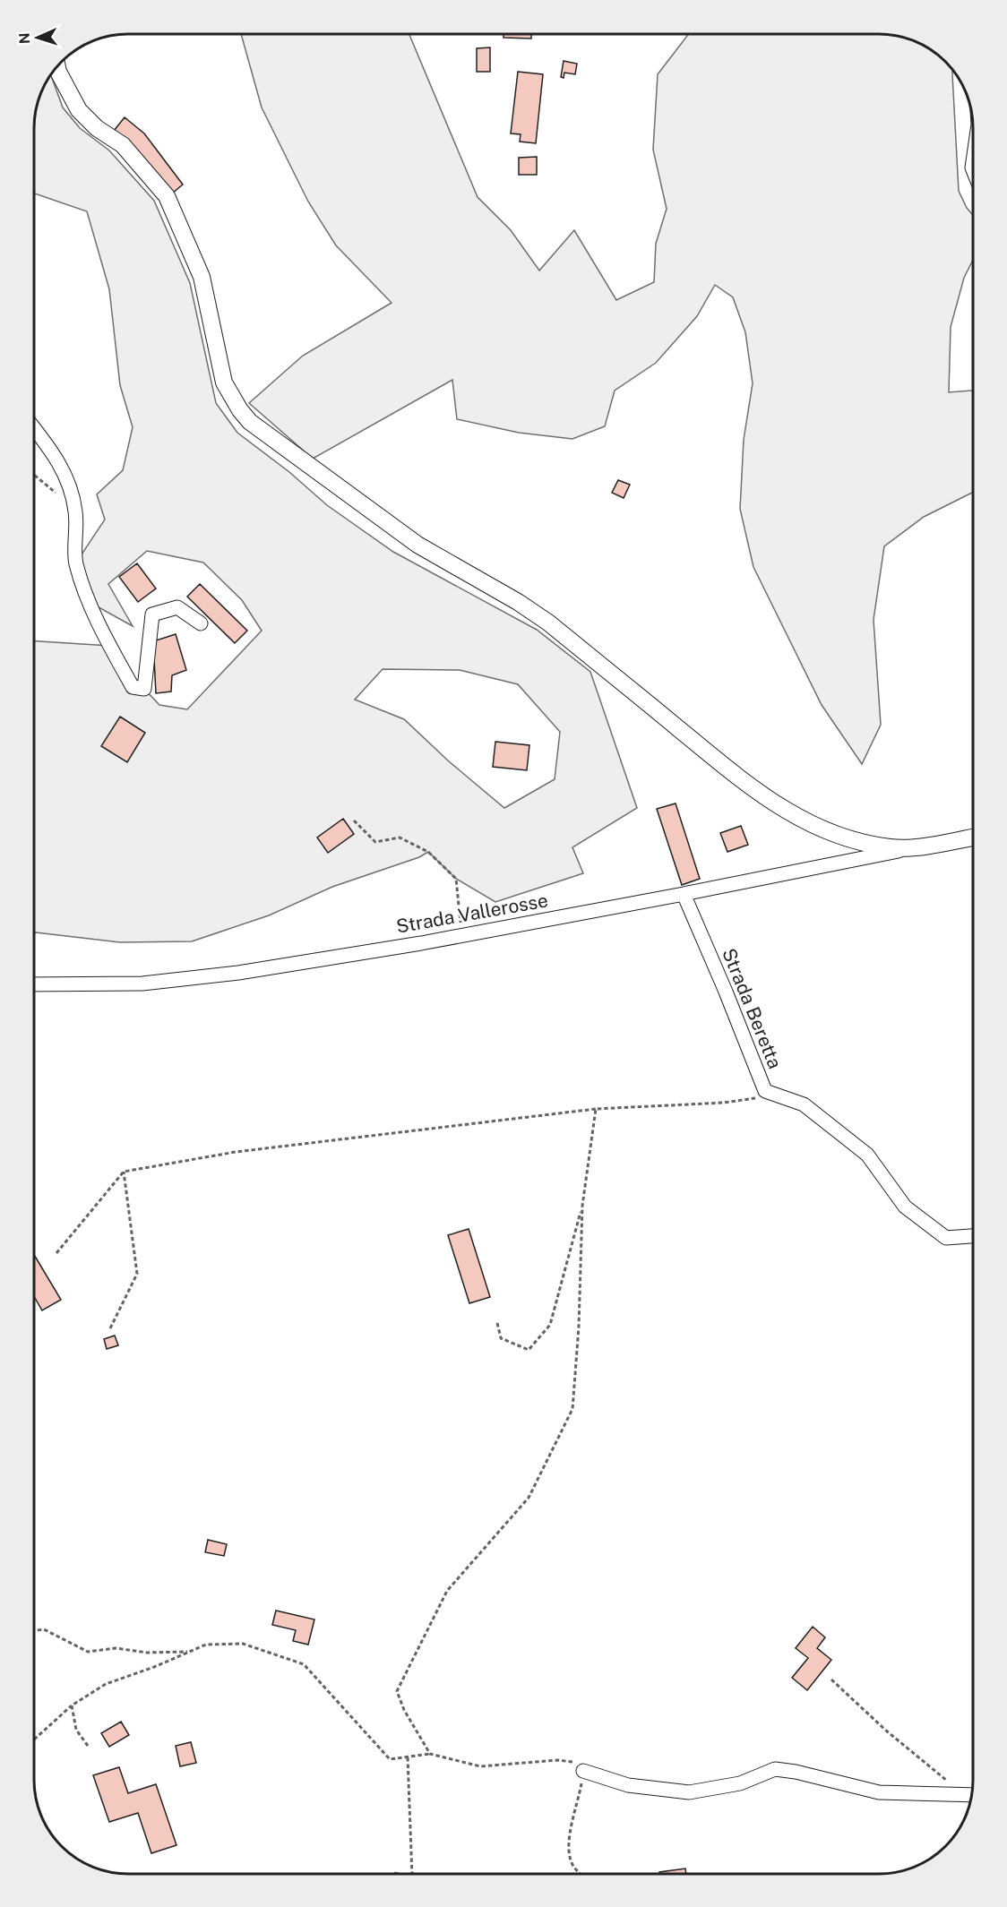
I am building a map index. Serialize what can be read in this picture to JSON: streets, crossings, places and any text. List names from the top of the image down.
{
  "streets": {
    "street": ["Strada Vallerosse", "Strada Beretta"]
  },
  "crossings": [
    ["Strada Vallerosse", "Strada Beretta"]
  ],
  "north": "left"
}
